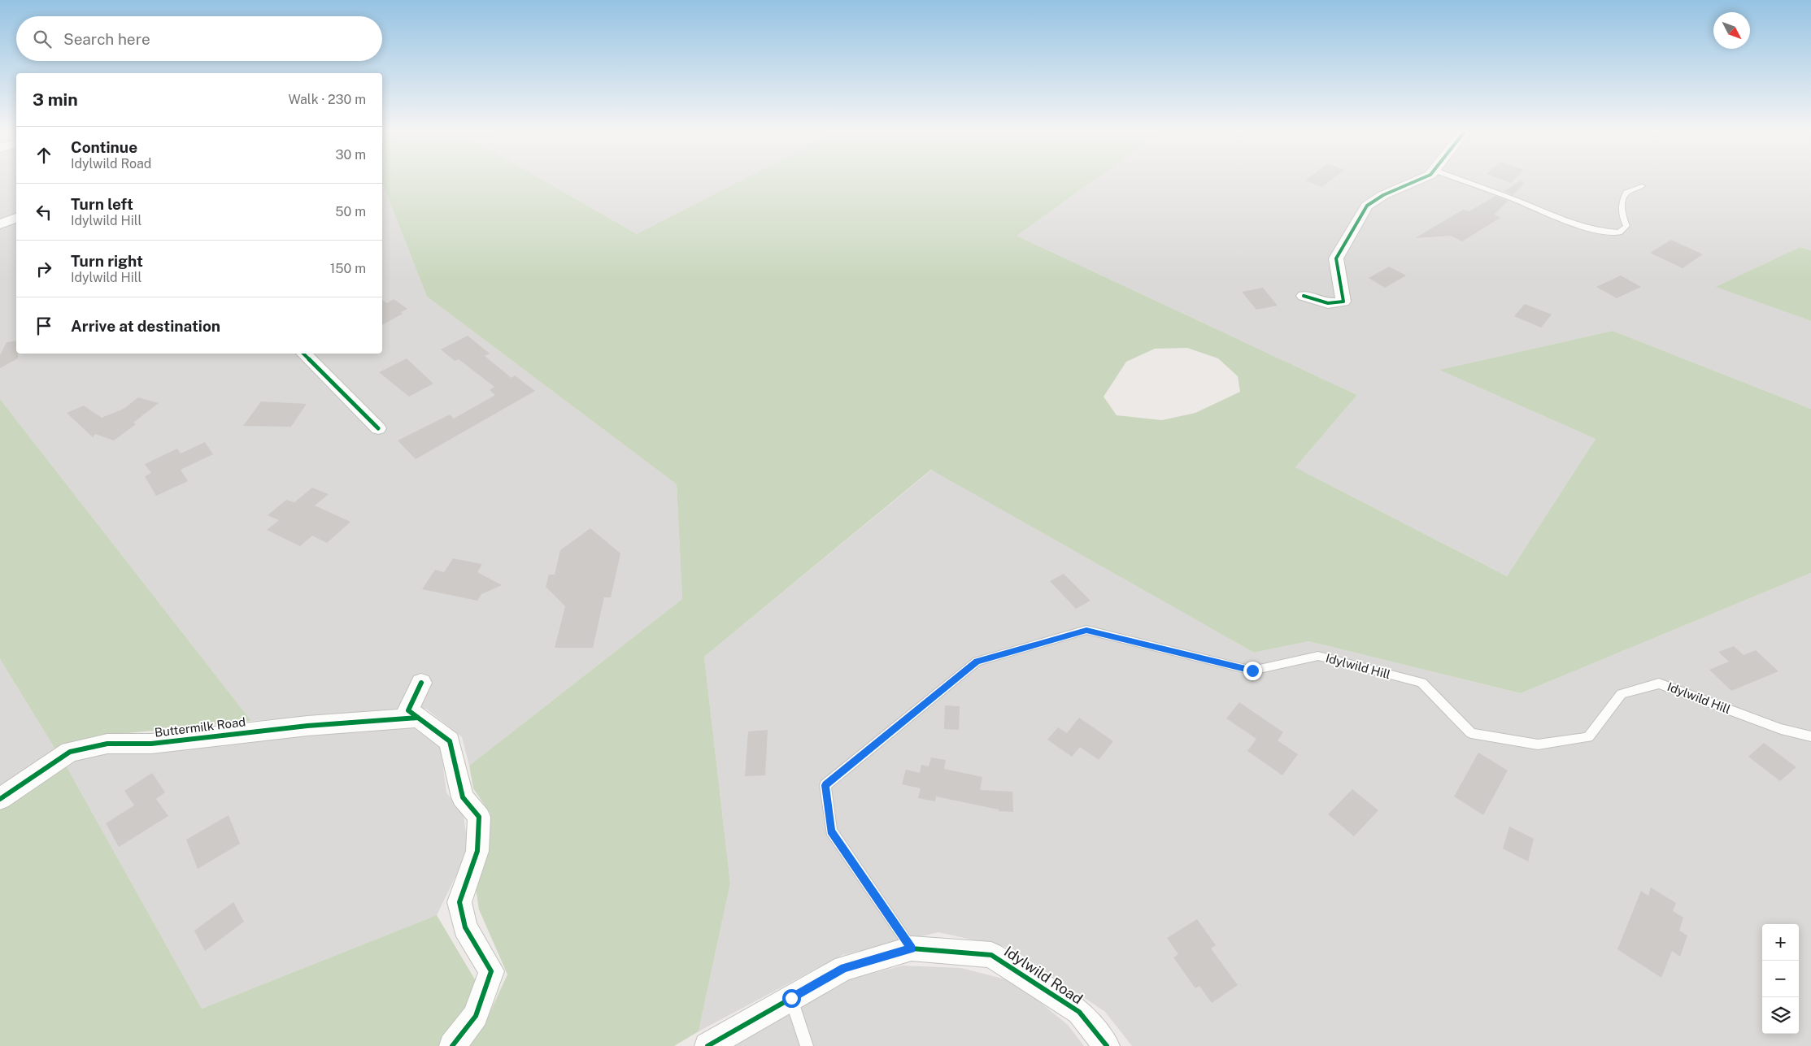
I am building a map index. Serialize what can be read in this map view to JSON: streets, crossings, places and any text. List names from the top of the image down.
{
  "streets": {
    "street": ["Buttermilk Road", "Idylwild Road"],
    "lane": ["Idylwild Hill"]
  },
  "crossings": [
    ["Idylwild Hill", "Idylwild Road"]
  ],
  "north": "bottom right",
  "page": {
    "search": "Search here",
    "heading": ["3 min", "Walk · 230 m"],
    "list": [
      ["Continue", "Idylwild Road", "30 m"],
      ["Turn left", "Idylwild Hill", "50 m"],
      ["Turn right", "Idylwild Hill", "150 m"],
      "Arrive at destination"
    ],
    "map_buttons": ["+", "−"]
  }
}
